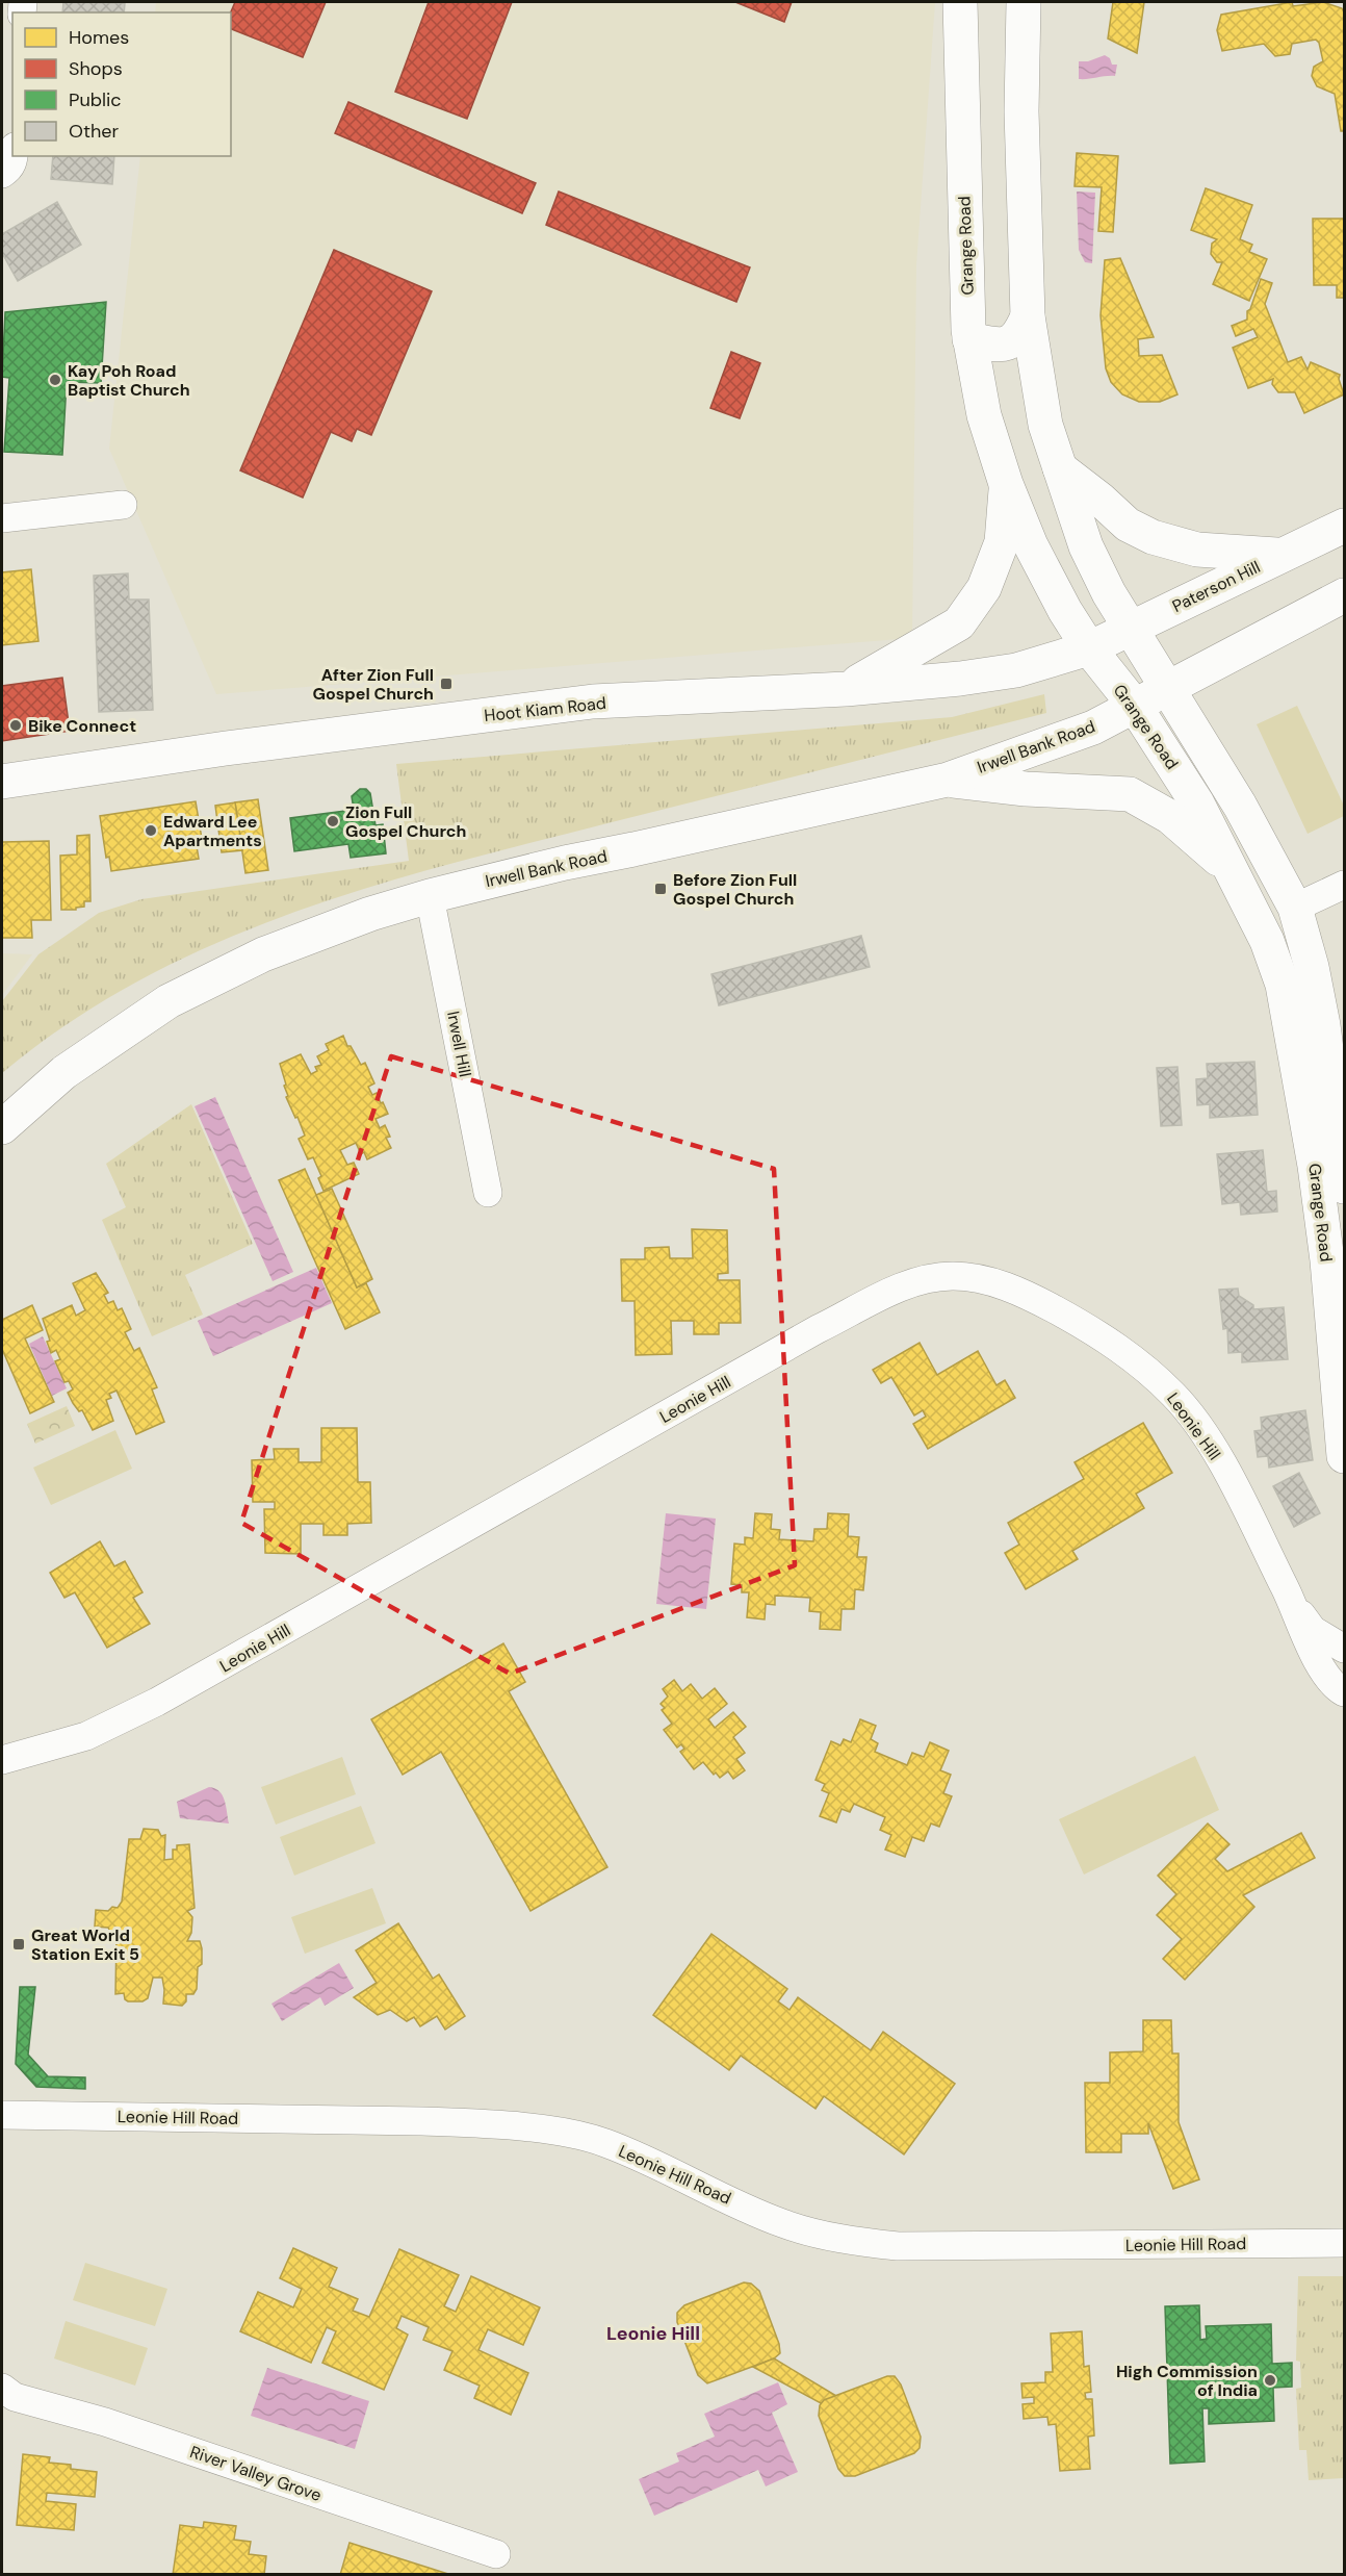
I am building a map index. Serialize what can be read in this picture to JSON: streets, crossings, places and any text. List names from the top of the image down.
{
  "streets": {
    "main road": [
      "Grange Road",
      "Paterson Hill",
      "Hoot Kiam Road",
      "Irwell Bank Road"
    ],
    "street": [
      "Irwell Hill",
      "Leonie Hill",
      "Leonie Hill Road",
      "River Valley Grove"
    ]
  },
  "crossings": [
    ["Grange Road", "Paterson Hill"],
    ["Grange Road", "Hoot Kiam Road"],
    ["Grange Road", "Irwell Bank Road"],
    ["Paterson Hill", "Hoot Kiam Road"],
    ["Irwell Bank Road", "Irwell Hill"]
  ],
  "districts": ["Leonie Hill"],
  "places": {
    "other": [
      "Kay Poh Road Baptist Church",
      "Bike Connect",
      "Zion Full Gospel Church",
      "Edward Lee Apartments",
      "High Commission of India"
    ],
    "transit": ["After Zion Full Gospel Church", "Before Zion Full Gospel Church", "Great World Station Exit 5"]
  },
  "legend": [
    "Homes",
    "Shops",
    "Public",
    "Other"
  ]
}
